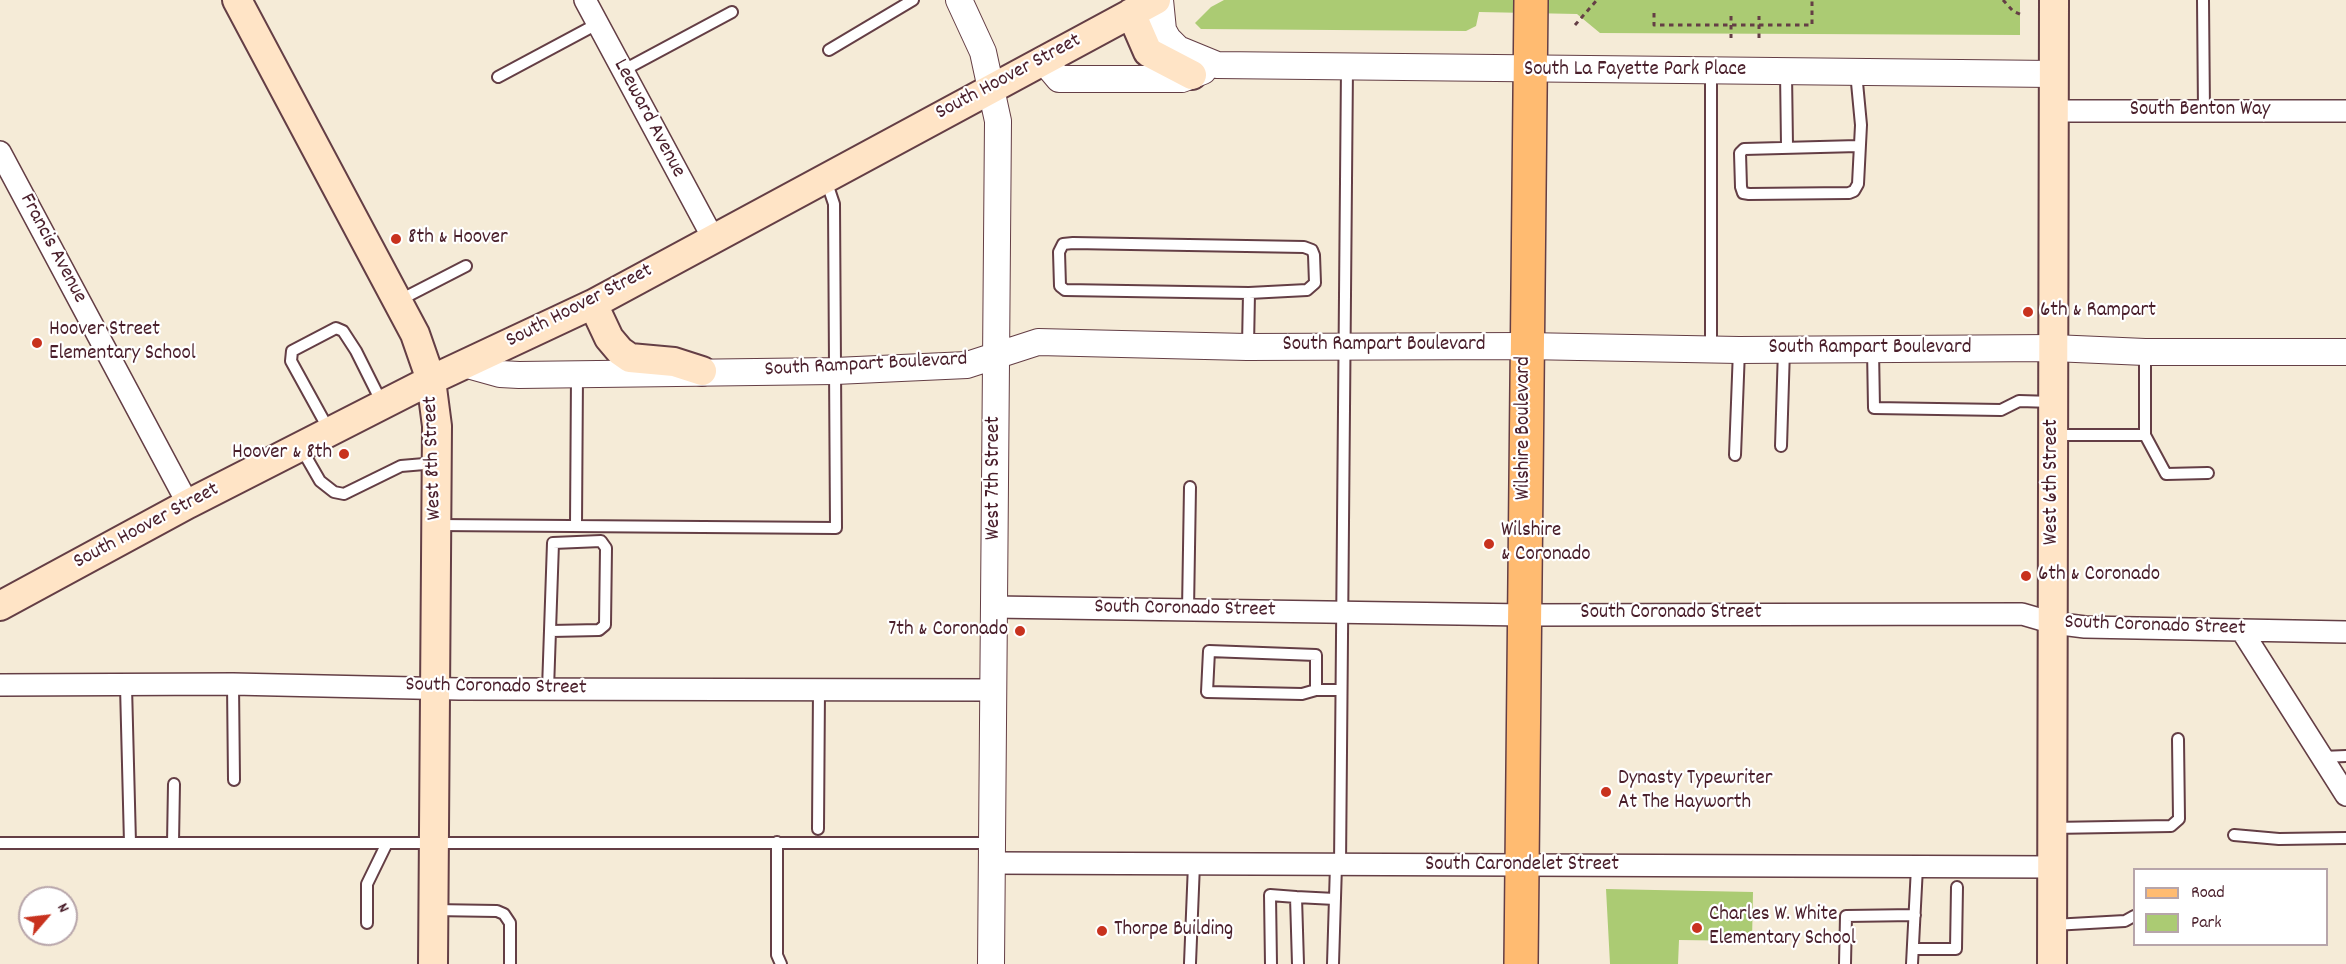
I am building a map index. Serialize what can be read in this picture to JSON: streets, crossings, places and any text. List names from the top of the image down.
{
  "streets": {
    "main road": [
      "South Hoover Street",
      "Wilshire Boulevard",
      "West 8th Street",
      "West 6th Street"
    ],
    "street": [
      "South La Fayette Park Place",
      "South Benton Way",
      "Leeward Avenue",
      "Francis Avenue",
      "South Rampart Boulevard",
      "West 7th Street",
      "South Coronado Street",
      "South Carondelet Street"
    ]
  },
  "crossings": [
    ["South La Fayette Park Place", "South Hoover Street"],
    ["South La Fayette Park Place", "Wilshire Boulevard"],
    ["South La Fayette Park Place", "West 6th Street"],
    ["South Hoover Street", "Leeward Avenue"],
    ["South Hoover Street", "Francis Avenue"],
    ["South Hoover Street", "South Rampart Boulevard"],
    ["South Hoover Street", "West 8th Street"],
    ["South Hoover Street", "West 7th Street"],
    ["South Benton Way", "West 6th Street"],
    ["South Rampart Boulevard", "Wilshire Boulevard"],
    ["South Rampart Boulevard", "West 7th Street"],
    ["South Rampart Boulevard", "West 6th Street"],
    ["Wilshire Boulevard", "South Coronado Street"],
    ["Wilshire Boulevard", "South Carondelet Street"],
    ["West 8th Street", "South Coronado Street"],
    ["West 7th Street", "South Coronado Street"],
    ["West 7th Street", "South Carondelet Street"],
    ["West 6th Street", "South Coronado Street"],
    ["West 6th Street", "South Carondelet Street"]
  ],
  "places": [
    "8th & Hoover",
    "6th & Rampart",
    "Hoover Street Elementary School",
    "Hoover & 8th",
    "Wilshire & Coronado",
    "6th & Coronado",
    "7th & Coronado",
    "Dynasty Typewriter At The Hayworth",
    "Charles W. White Elementary School",
    "Thorpe Building"
  ],
  "legend": ["Road", "Park"],
  "north": "top right"
}
